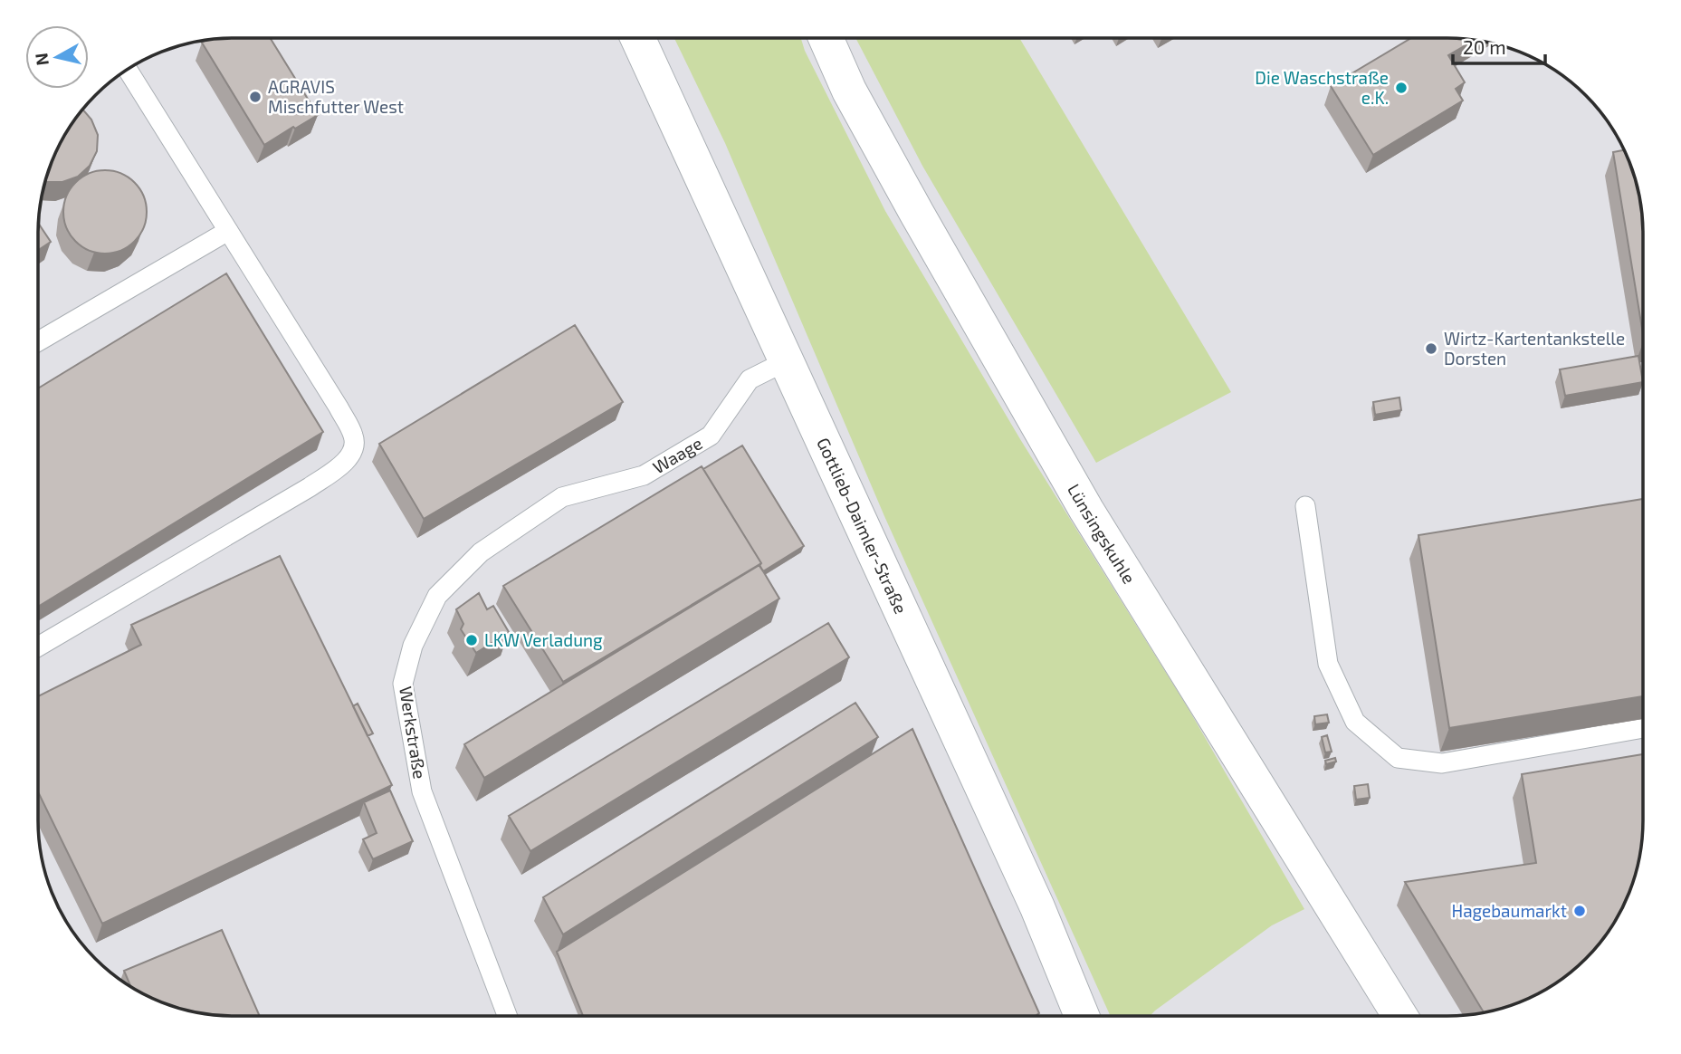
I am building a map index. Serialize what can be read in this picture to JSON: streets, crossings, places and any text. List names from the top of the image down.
{
  "streets": {
    "street": ["Gottlieb-Daimler-Straße", "Lünsingskuhle"],
    "lane": ["Waage", "Werkstraße"]
  },
  "crossings": [
    ["Waage", "Gottlieb-Daimler-Straße"],
    ["Waage", "Werkstraße"]
  ],
  "places": [
    "Die Waschstraße e.K.",
    "AGRAVIS Mischfutter West",
    "Wirtz-Kartentankstelle Dorsten",
    "LKW Verladung",
    "Hagebaumarkt"
  ],
  "scale_bar": "20 m",
  "north": "left"
}
